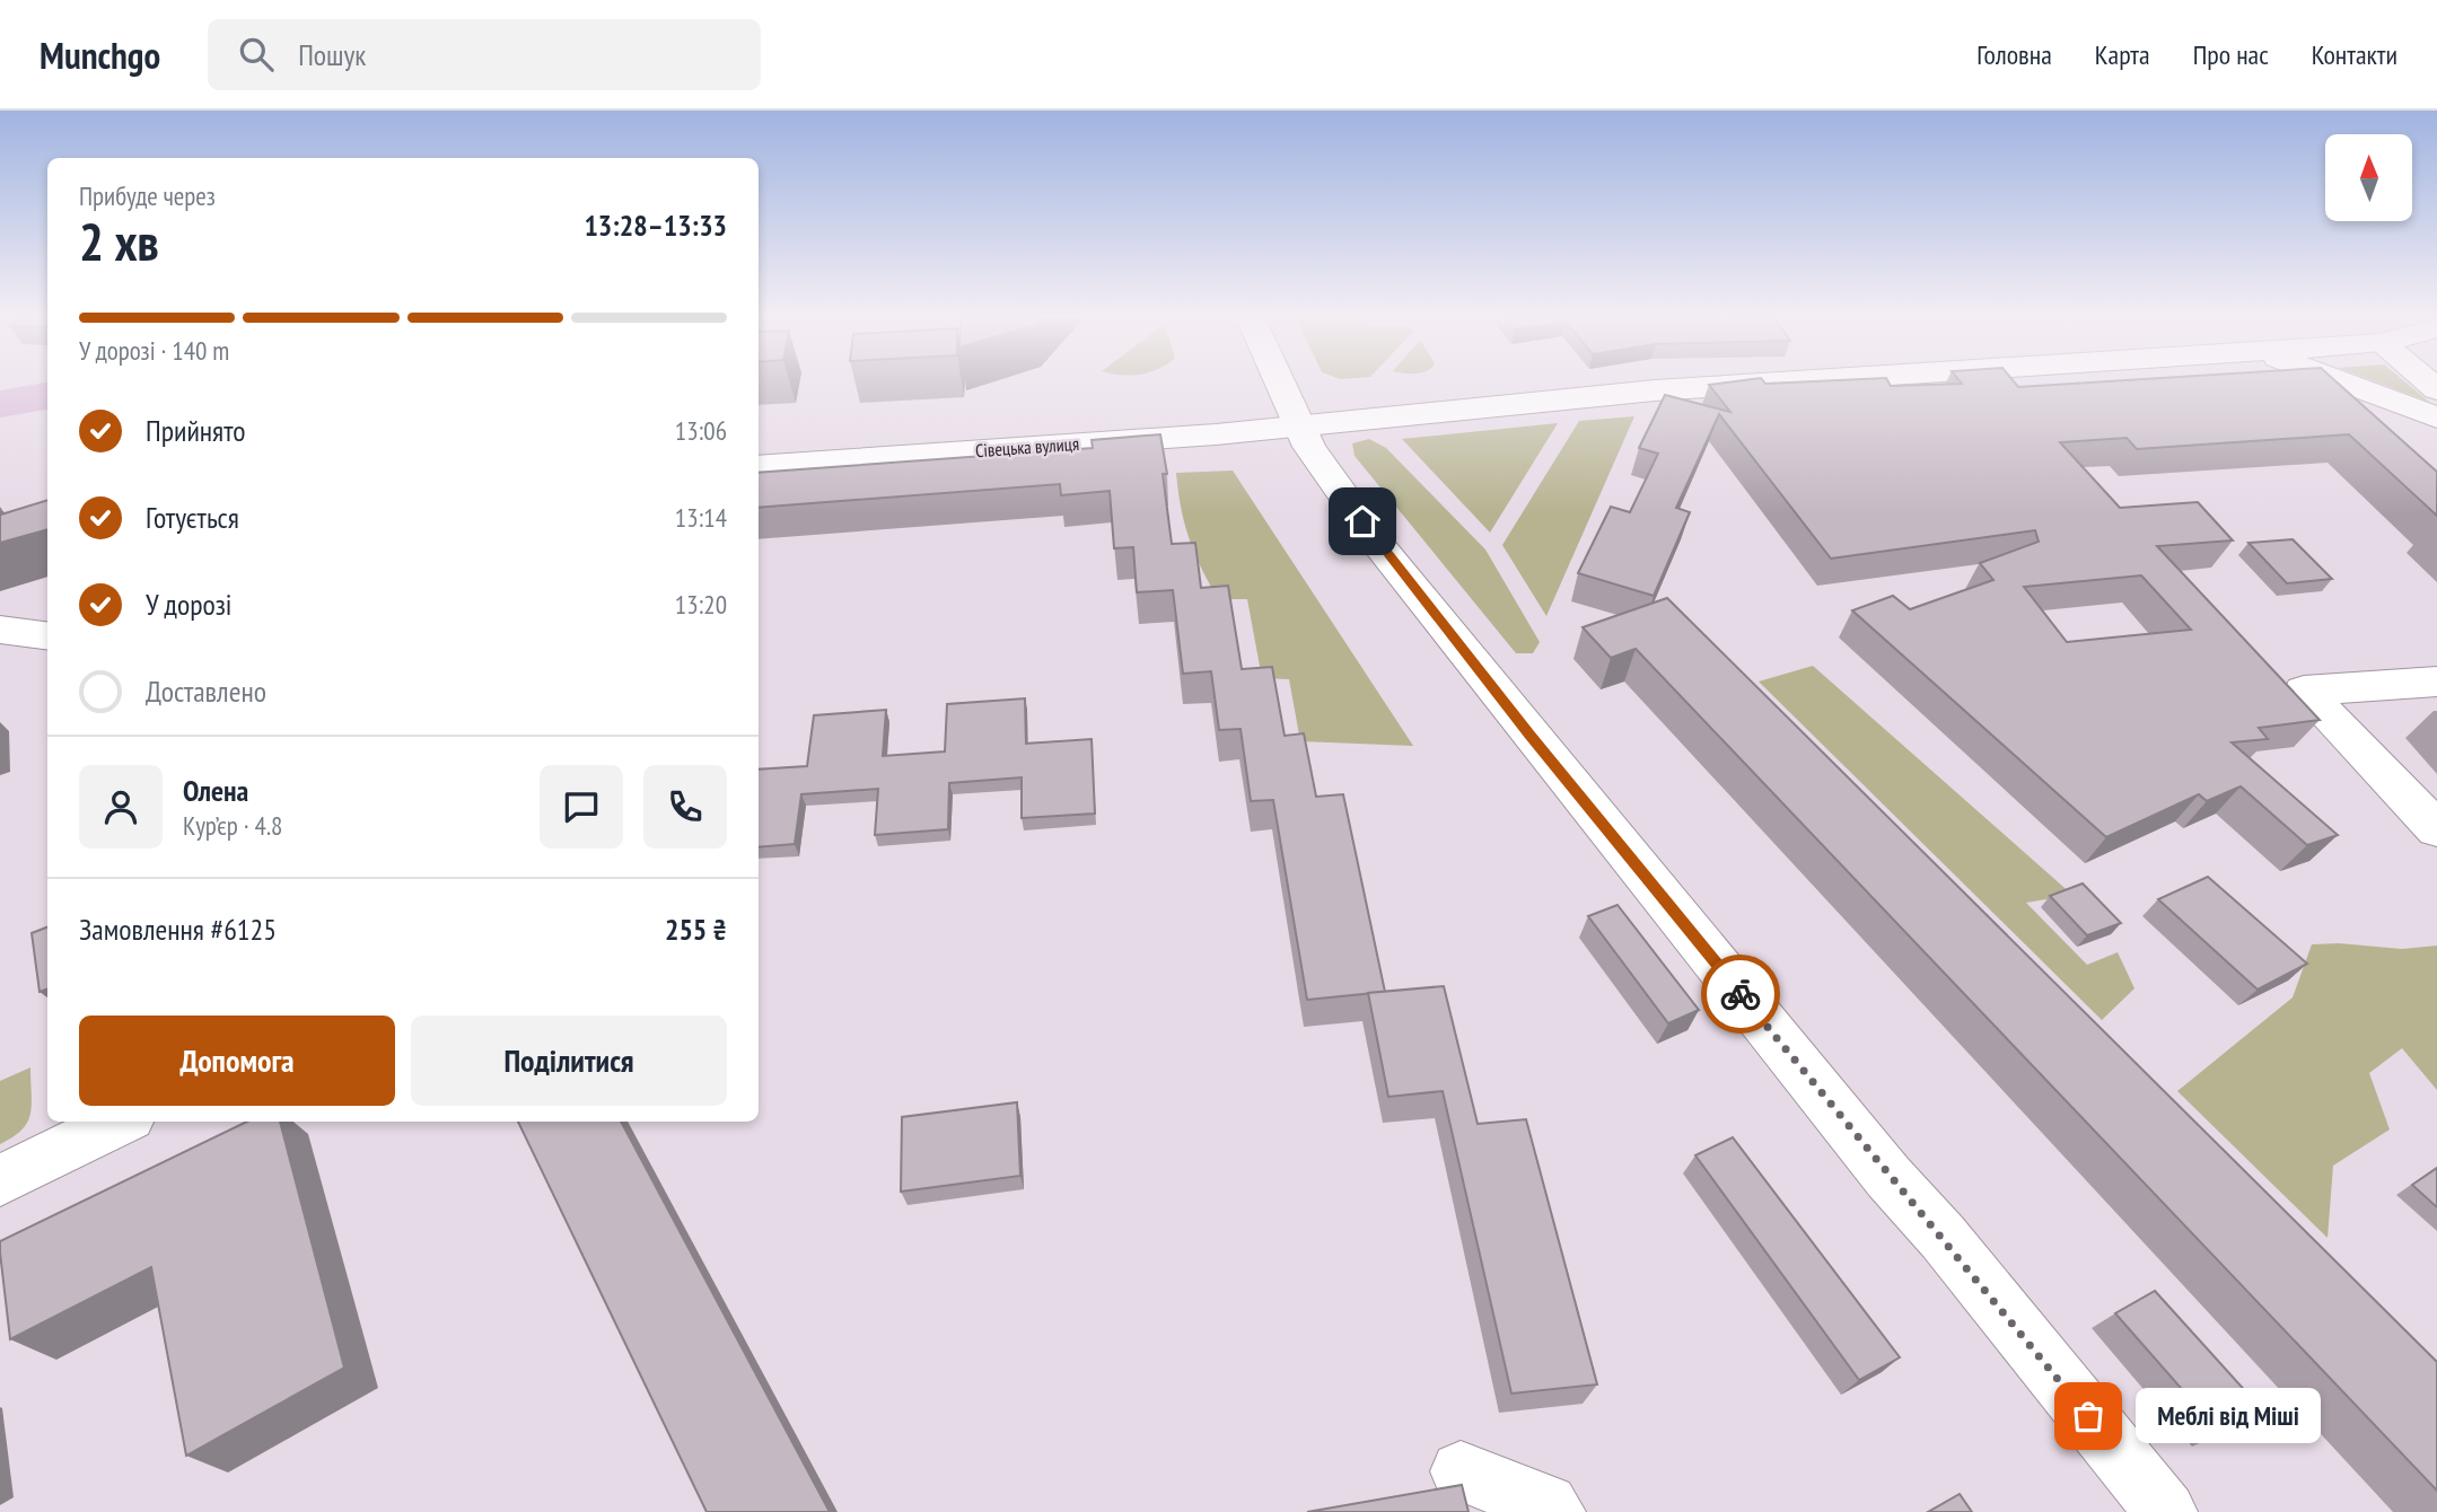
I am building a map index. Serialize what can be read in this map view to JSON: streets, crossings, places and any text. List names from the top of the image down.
{
  "streets": {
    "street": ["Сівецька вулиця"]
  },
  "places": ["Меблі від Міші"],
  "north": "top",
  "page": {
    "header": "Munchgo",
    "search": "Пошук",
    "nav": [
      "Головна",
      "Карта",
      "Про нас",
      "Контакти"
    ],
    "heading": ["2 хв", "Прибуде через", "13:28–13:33"],
    "panel": [
      "Олена",
      "Кур’єр · 4.8",
      "Замовлення #6125",
      "255 ₴"
    ],
    "bar": "У дорозі · 140 m",
    "list": [
      ["Прийнято", "13:06"],
      ["Готується", "13:14"],
      ["У дорозі", "13:20"],
      "Доставлено"
    ],
    "buttons": ["Допомога", "Поділитися"],
    "bubble": "Меблі від Міші"
  }
}
